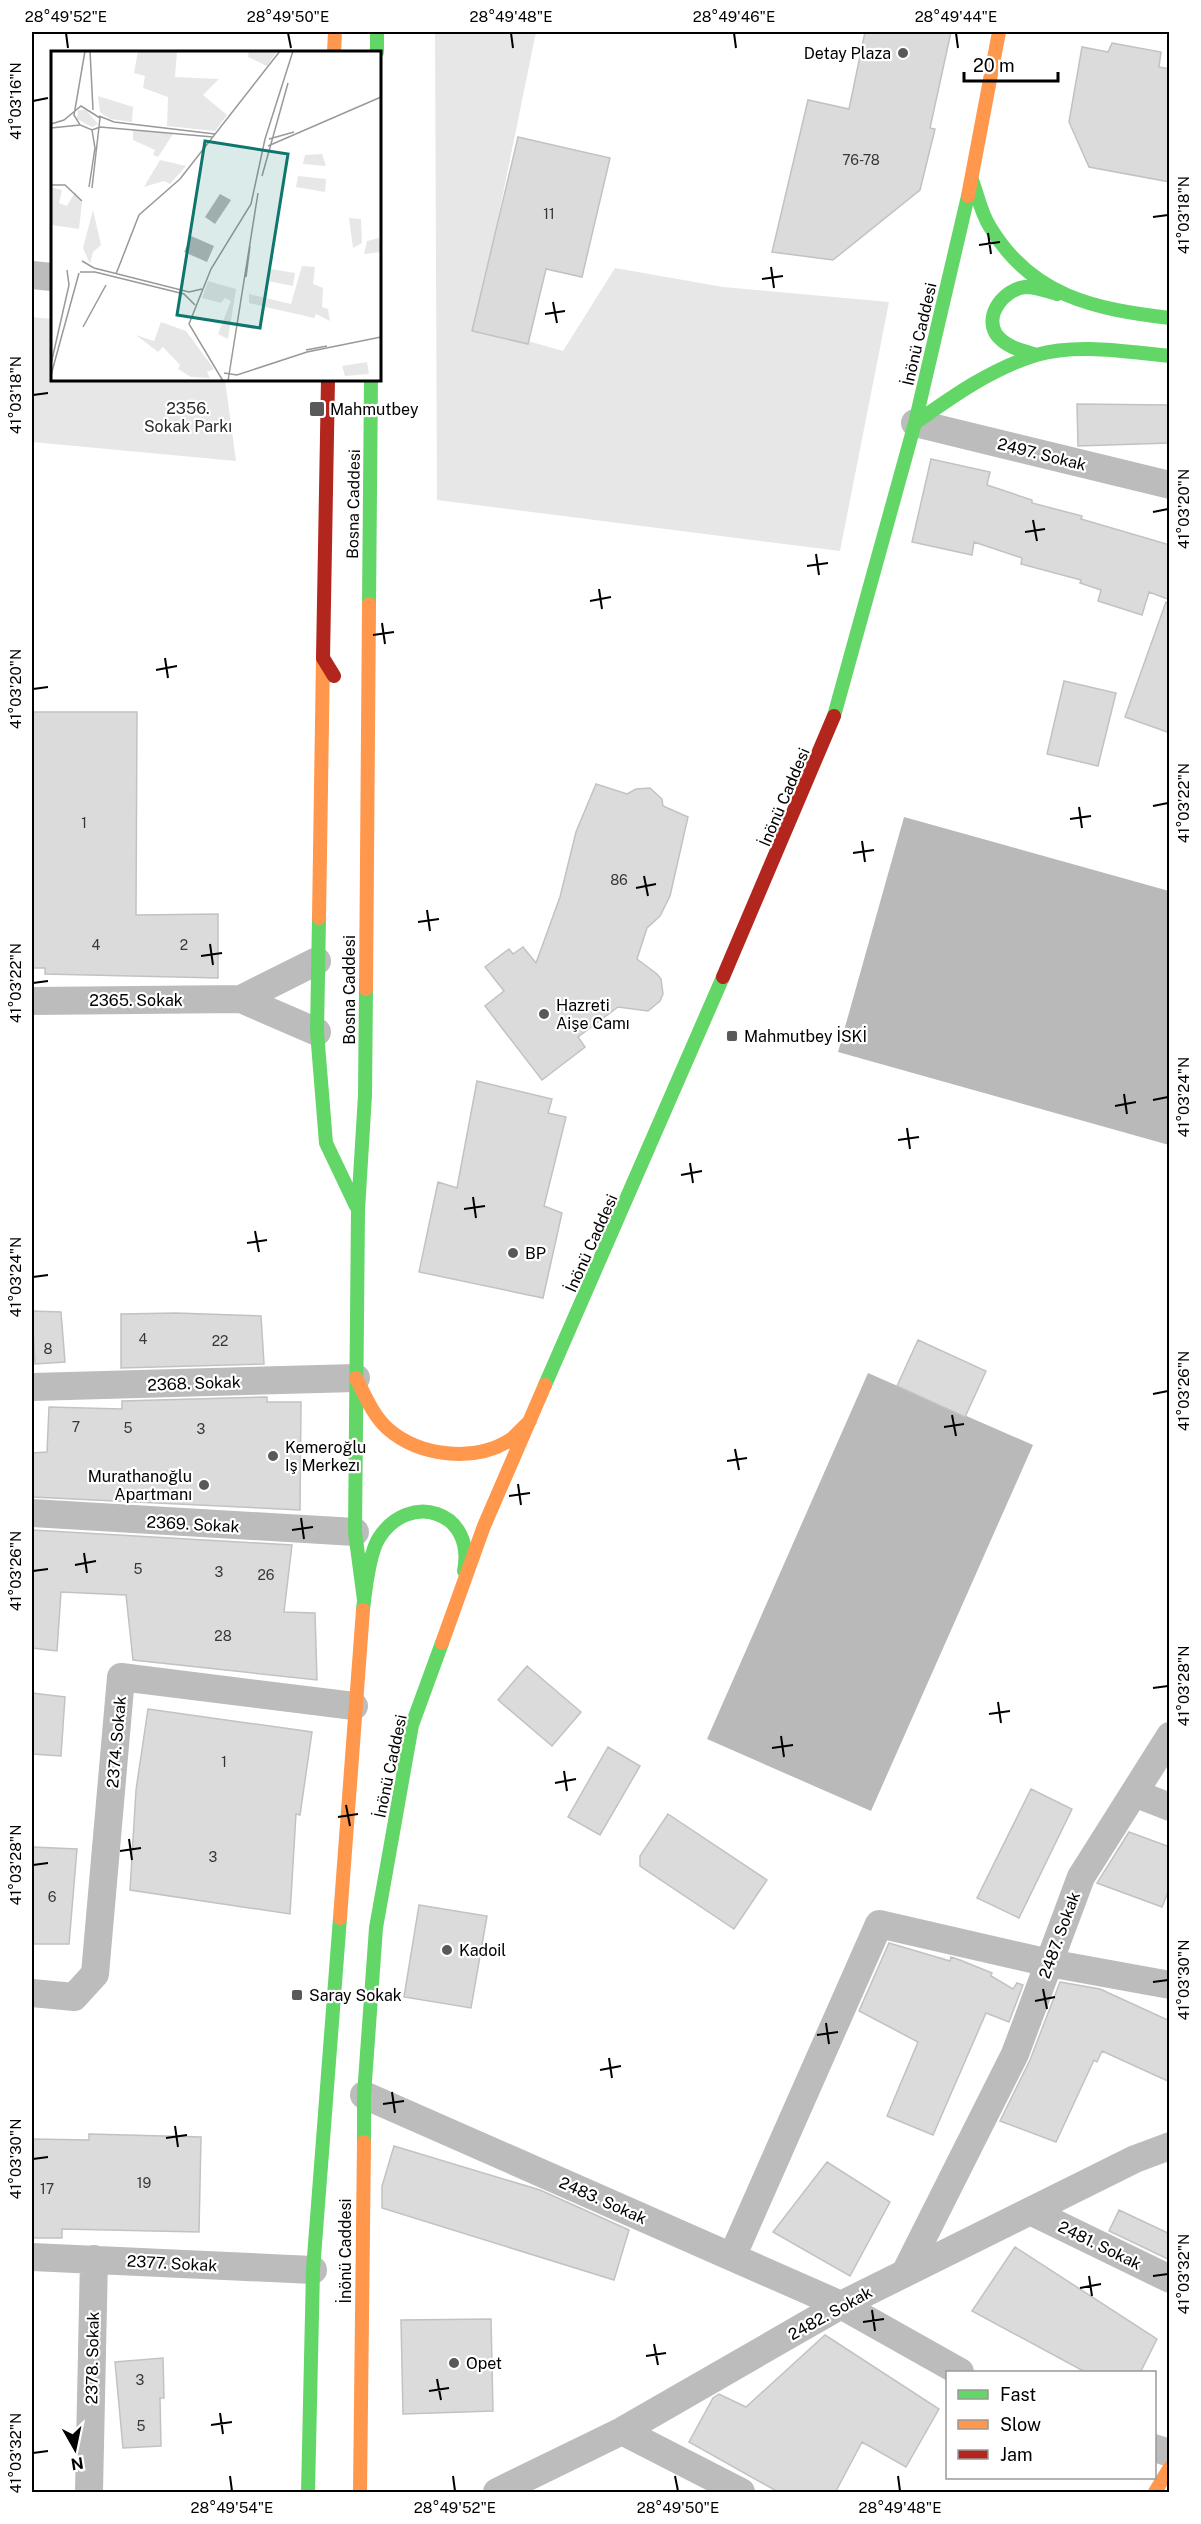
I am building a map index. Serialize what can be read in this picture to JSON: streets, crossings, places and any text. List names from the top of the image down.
{
  "streets": {
    "main road": ["İnönü Caddesi", "Bosna Caddesi"],
    "street": [
      "2497. Sokak",
      "2365. Sokak",
      "2368. Sokak",
      "2369. Sokak",
      "2374. Sokak",
      "2487. Sokak",
      "2483. Sokak",
      "2481. Sokak",
      "2377. Sokak",
      "2482. Sokak",
      "2378. Sokak"
    ]
  },
  "crossings": [
    ["İnönü Caddesi", "2497. Sokak"],
    ["İnönü Caddesi", "Bosna Caddesi"],
    ["İnönü Caddesi", "2374. Sokak"],
    ["İnönü Caddesi", "2483. Sokak"],
    ["İnönü Caddesi", "2377. Sokak"],
    ["Bosna Caddesi", "2368. Sokak"],
    ["Bosna Caddesi", "2369. Sokak"],
    ["2487. Sokak", "2482. Sokak"],
    ["2483. Sokak", "2482. Sokak"],
    ["2481. Sokak", "2482. Sokak"],
    ["2377. Sokak", "2378. Sokak"]
  ],
  "parks": ["2356. Sokak Parkı"],
  "places": {
    "other": [
      "Detay Plaza",
      "Hazreti Aişe Camı",
      "BP",
      "Kemeroğlu Iş Merkezı",
      "Murathanoğlu Apartmanı",
      "Kadoil",
      "Opet"
    ],
    "transit": ["Mahmutbey", "Mahmutbey İSKİ", "Saray Sokak"]
  },
  "house_numbers": [
    "76-78",
    "11",
    "1",
    "86",
    "4",
    "2",
    "4",
    "22",
    "8",
    "7",
    "5",
    "3",
    "5",
    "3",
    "26",
    "28",
    "1",
    "3",
    "6",
    "19",
    "17",
    "3",
    "5"
  ],
  "legend": ["Fast", "Slow", "Jam"],
  "scale_bar": "20 m",
  "north": "bottom",
  "coordinates": [
    "28°49'52\"E",
    "28°49'50\"E",
    "28°49'48\"E",
    "28°49'46\"E",
    "28°49'44\"E",
    "41°03'16\"N",
    "41°03'18\"N",
    "41°03'20\"N",
    "41°03'22\"N",
    "41°03'24\"N",
    "41°03'26\"N",
    "41°03'28\"N",
    "41°03'30\"N",
    "41°03'32\"N",
    "28°49'54\"E"
  ]
}
